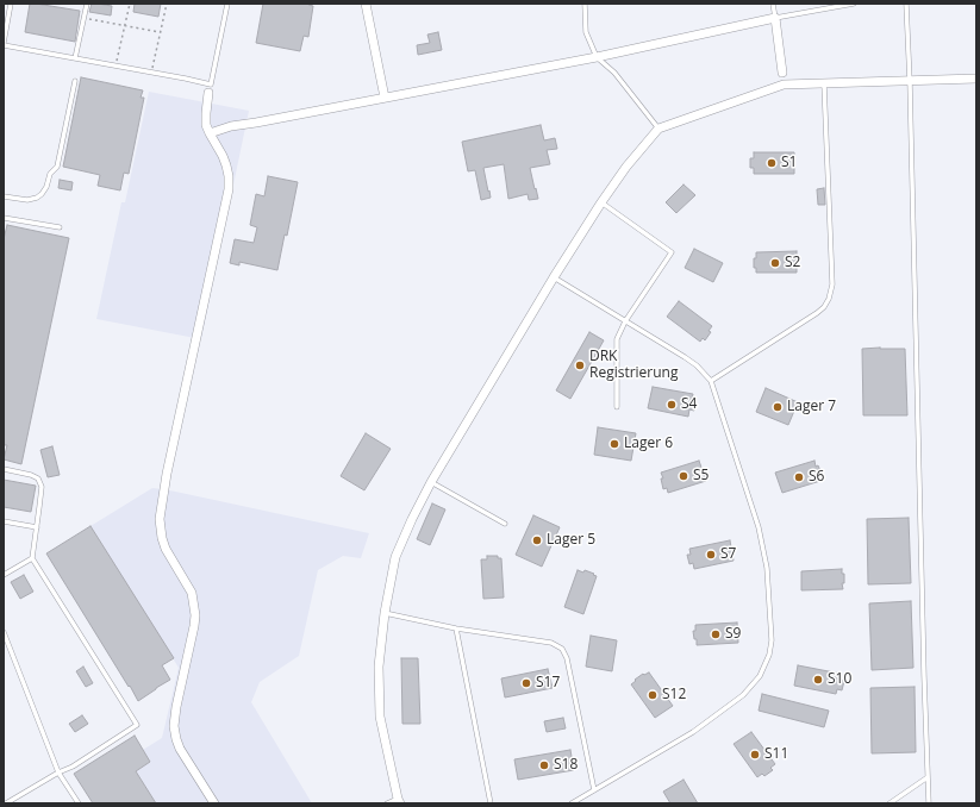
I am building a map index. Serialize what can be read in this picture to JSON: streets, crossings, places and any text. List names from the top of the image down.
{
  "places": [
    "S1",
    "S2",
    "DRK Registrierung",
    "S4",
    "Lager 7",
    "Lager 6",
    "S5",
    "S6",
    "Lager 5",
    "S7",
    "S9",
    "S10",
    "S17",
    "S12",
    "S11",
    "S18"
  ]
}
